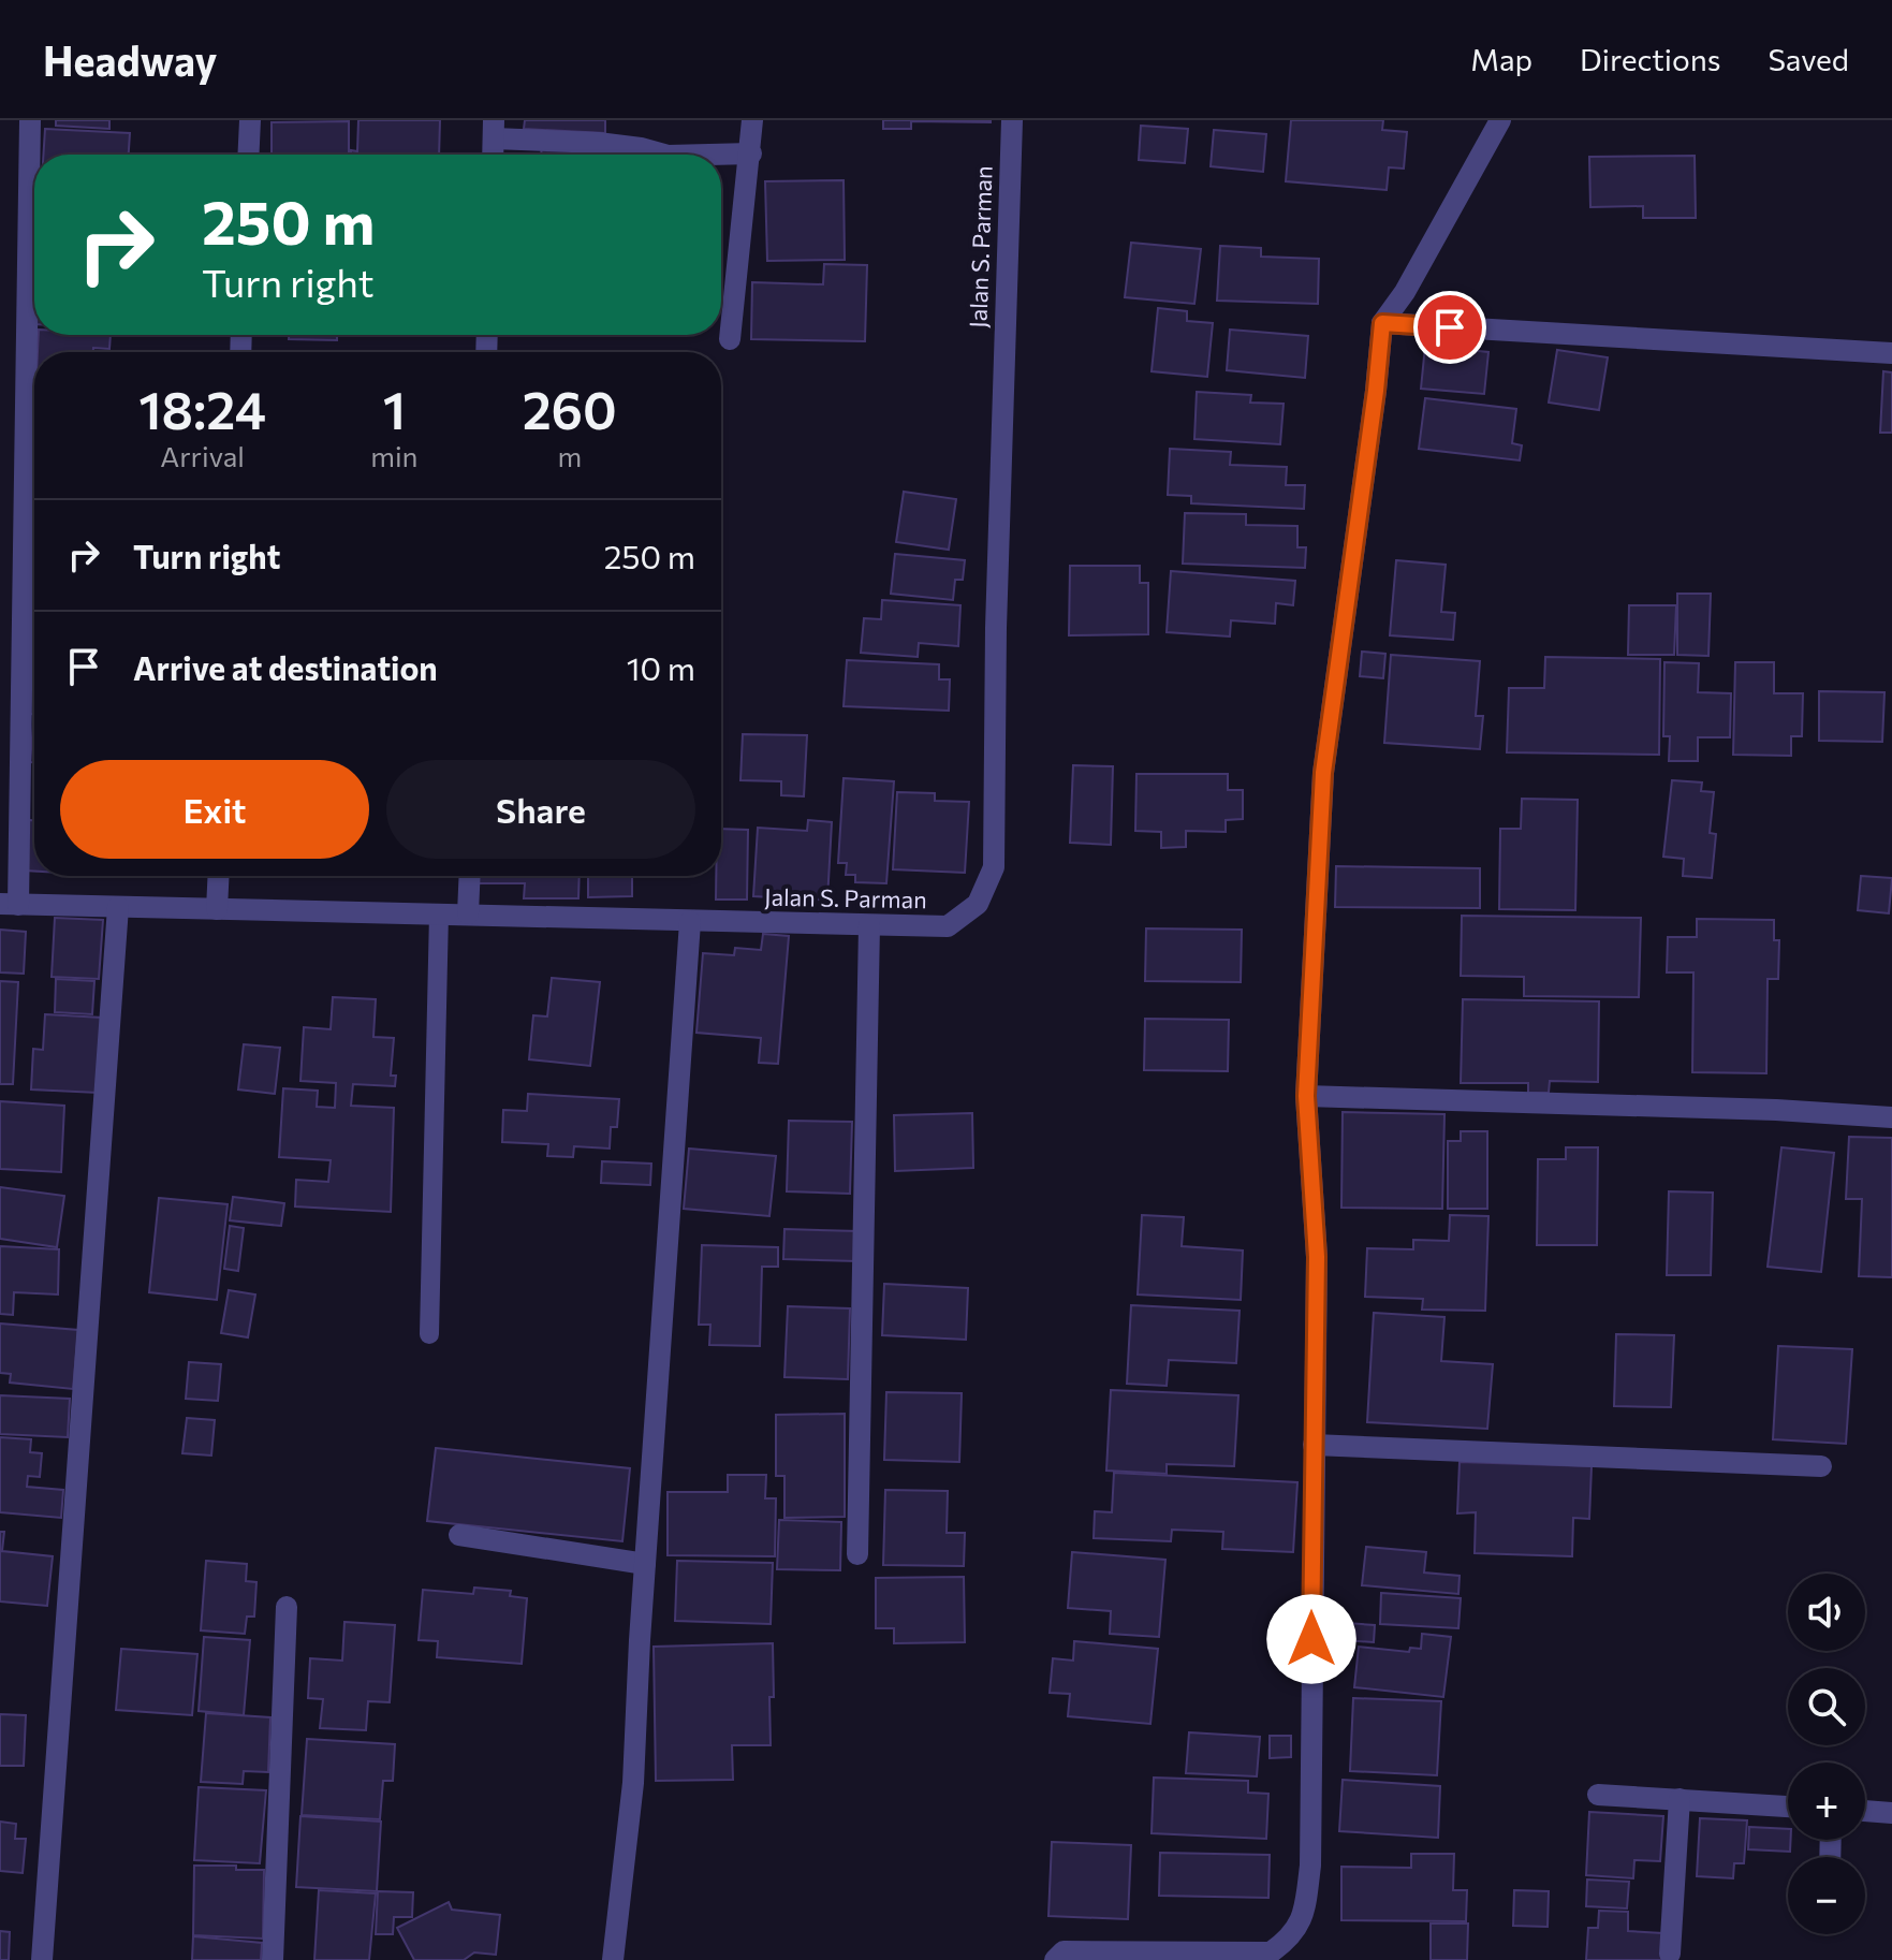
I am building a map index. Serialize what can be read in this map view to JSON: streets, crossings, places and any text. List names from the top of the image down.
{
  "streets": {
    "street": ["Jalan S. Parman"]
  },
  "page": {
    "header": "Headway",
    "nav": ["Map", "Directions", "Saved"],
    "turn": ["250 m", "Turn right"],
    "eta": [
      "18:24",
      "Arrival",
      "1",
      "min",
      "260",
      "m"
    ],
    "list": [
      {
        "name": "Turn right",
        "value": "250 m"
      },
      {
        "name": "Arrive at destination",
        "value": "10 m"
      }
    ],
    "buttons": ["Exit", "Share"],
    "map_buttons": ["+", "−"]
  }
}
